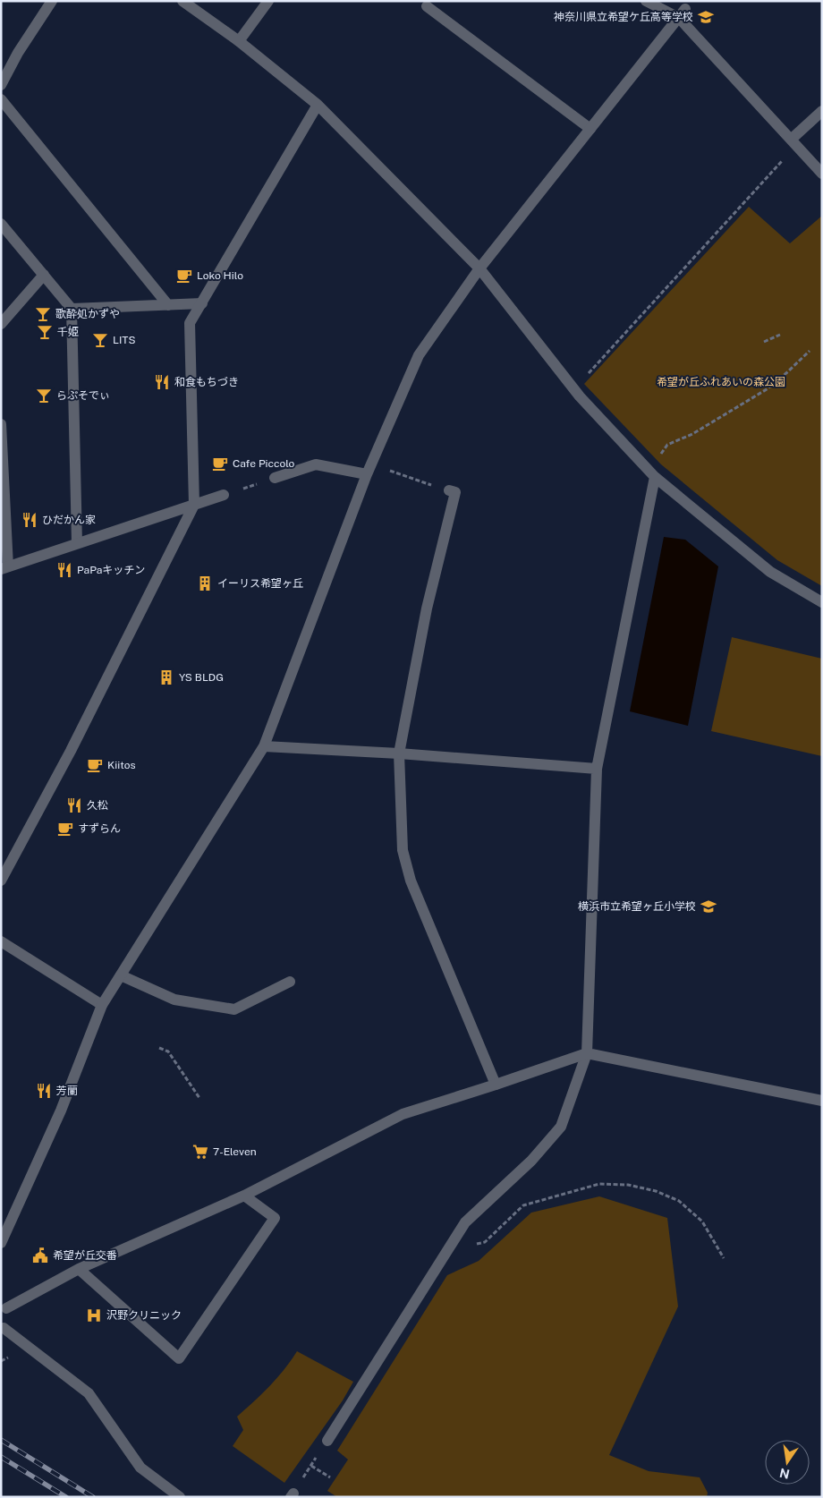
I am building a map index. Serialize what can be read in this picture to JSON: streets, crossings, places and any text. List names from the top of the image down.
{
  "parks": ["希望が丘ふれあいの森公園"],
  "places": {
    "school or university": ["神奈川県立希望ケ丘高等学校", "横浜市立希望ヶ丘小学校"],
    "cafe": [
      "Loko Hilo",
      "Cafe Piccolo",
      "Kiitos",
      "すずらん"
    ],
    "bar": [
      "歌酔処かずや",
      "千姫",
      "LITS",
      "らぷそでぃ"
    ],
    "restaurant": [
      "和食もちづき",
      "ひだかん家",
      "PaPaキッチン",
      "久松",
      "芳蘭"
    ],
    "building": ["イーリス希望ヶ丘", "YS BLDG"],
    "supermarket": ["7-Eleven"],
    "public building": ["希望が丘交番"],
    "hospital": ["沢野クリニック"]
  },
  "north": "bottom"
}
